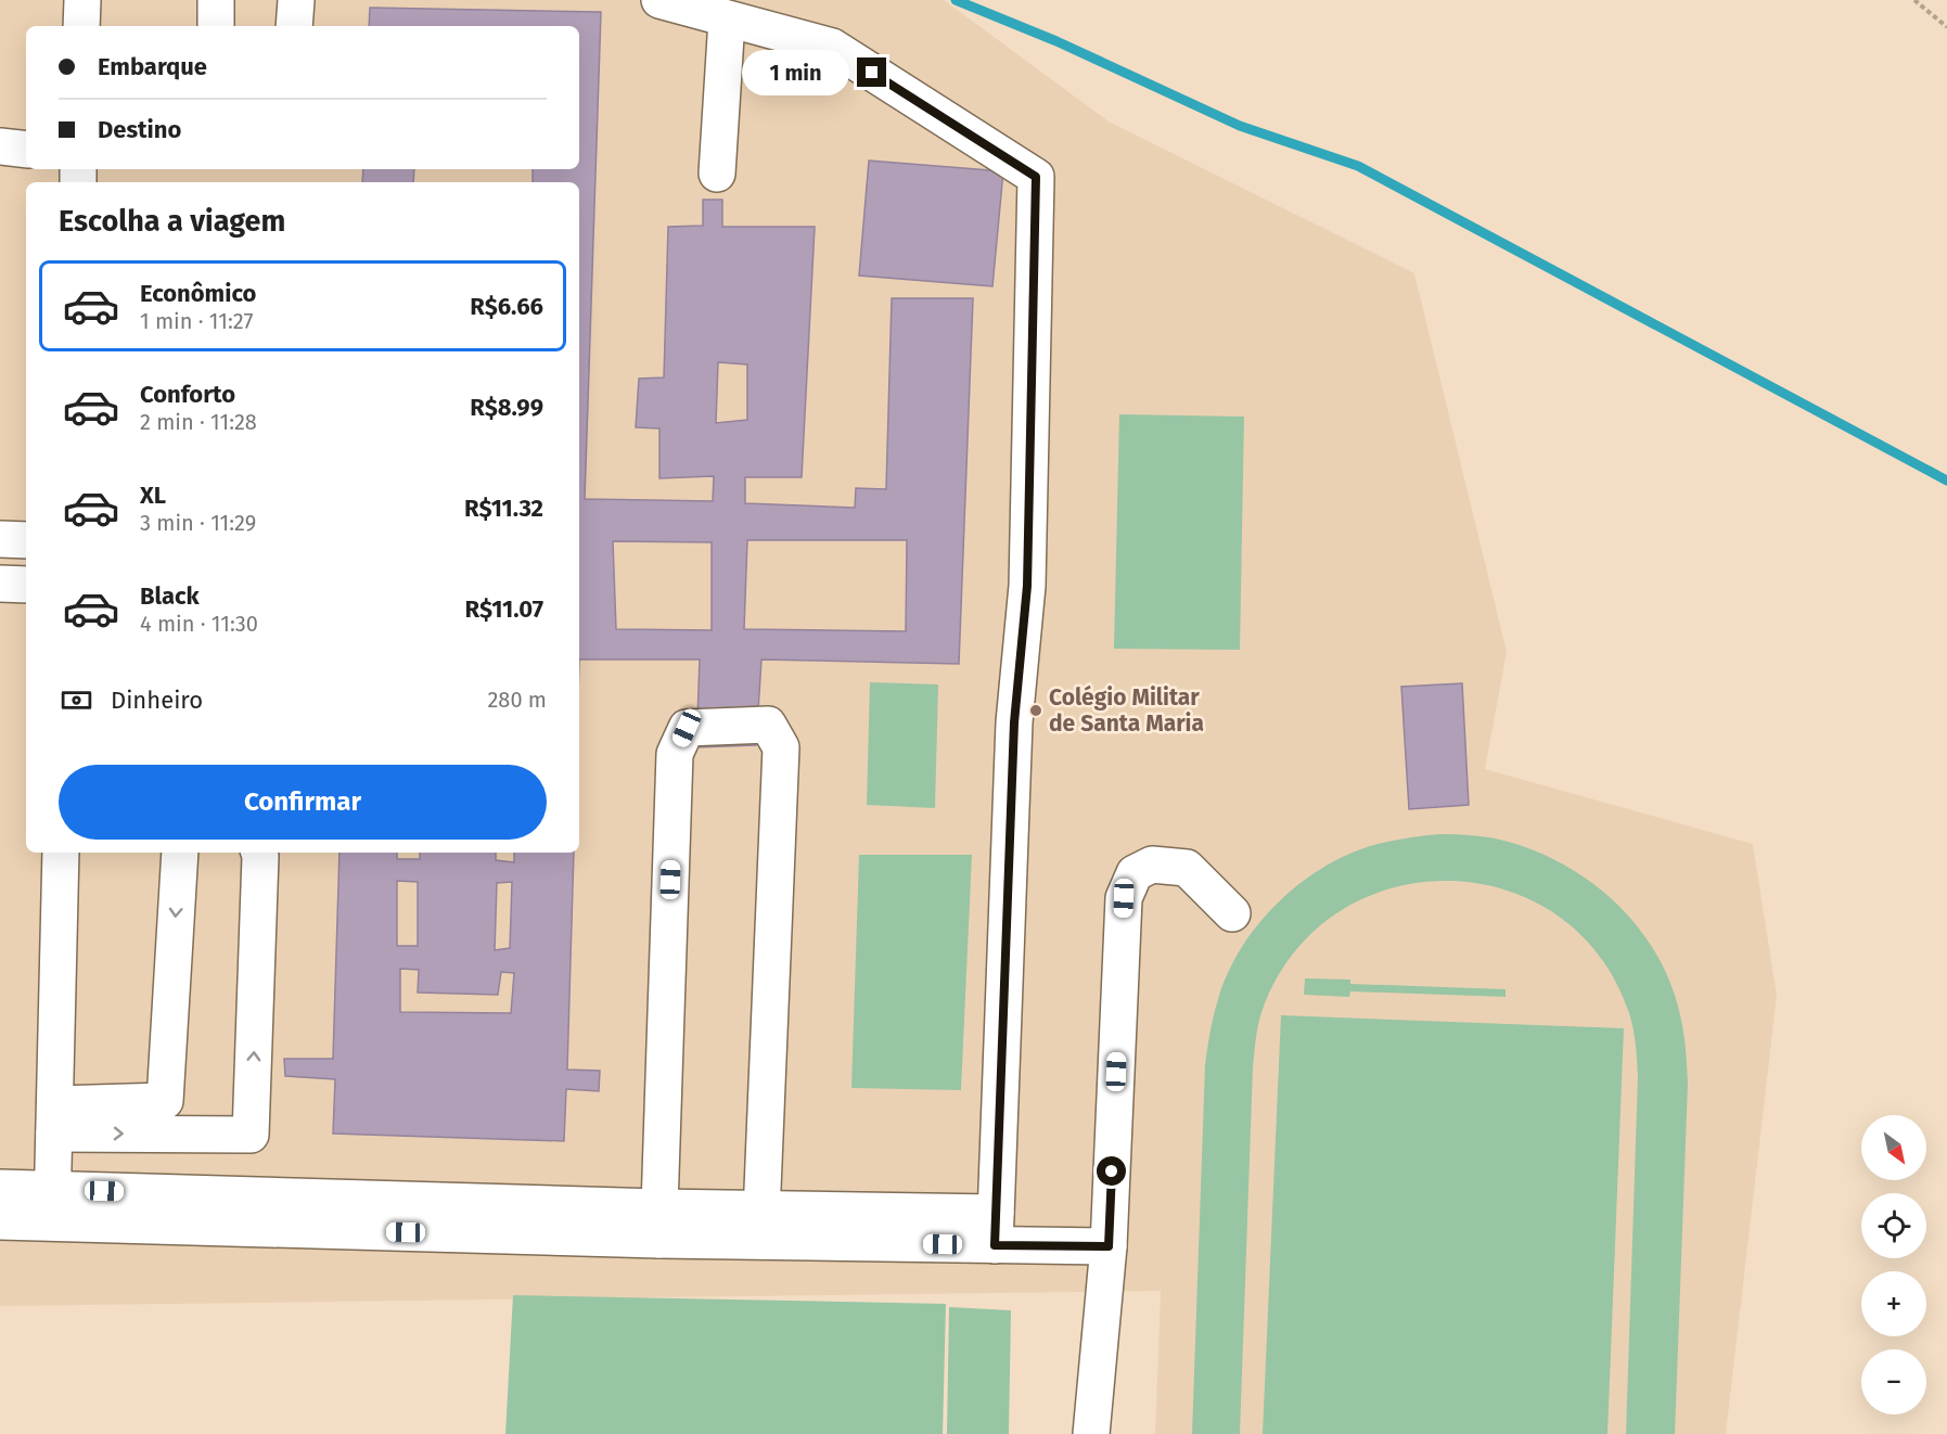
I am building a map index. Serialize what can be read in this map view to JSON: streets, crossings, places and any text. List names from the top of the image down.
{
  "places": ["Colégio Militar de Santa Maria"],
  "north": "bottom right",
  "page": {
    "banner": ["Embarque", "Destino"],
    "bubble": "1 min",
    "heading": "Escolha a viagem",
    "list": [
      {
        "name": "Econômico",
        "note": "1 min · 11:27",
        "value": "R$6.66"
      },
      {
        "name": "Conforto",
        "note": "2 min · 11:28",
        "value": "R$8.99"
      },
      {
        "name": "XL",
        "note": "3 min · 11:29",
        "value": "R$11.32"
      },
      {
        "name": "Black",
        "note": "4 min · 11:30",
        "value": "R$11.07"
      }
    ],
    "pay": ["Dinheiro", "280 m"],
    "buttons": "Confirmar",
    "map_buttons": ["+", "−"]
  }
}
